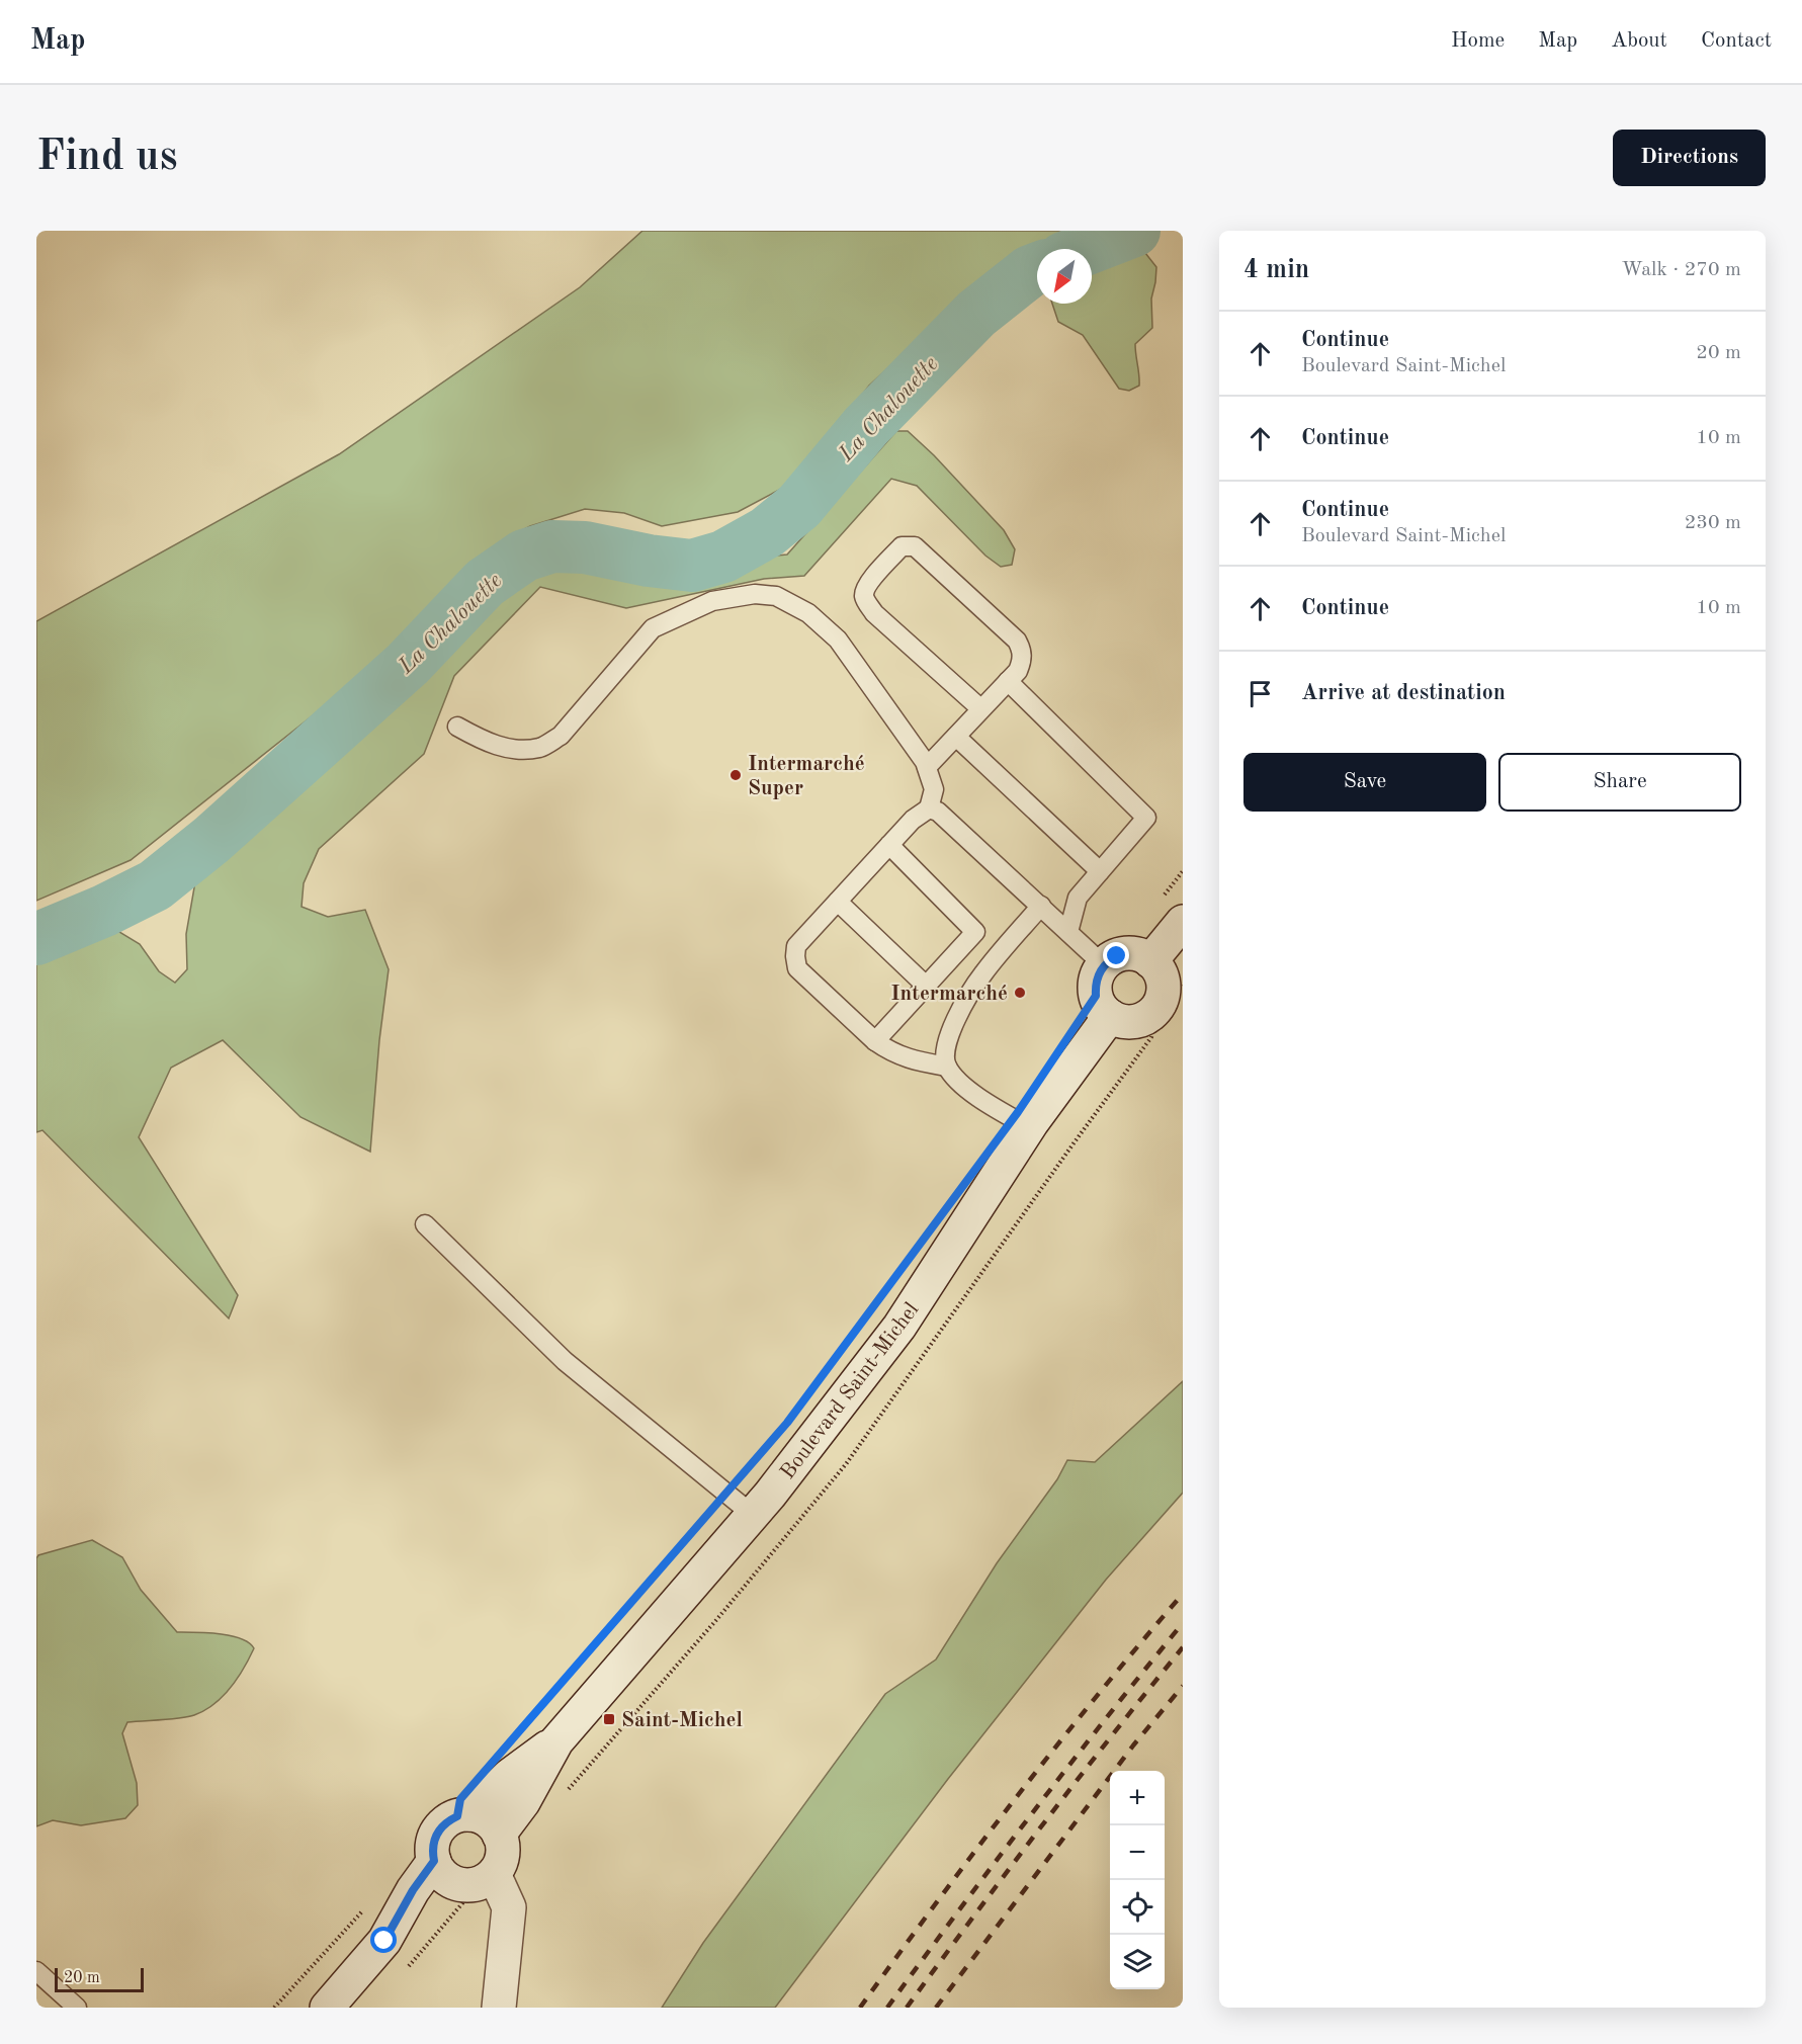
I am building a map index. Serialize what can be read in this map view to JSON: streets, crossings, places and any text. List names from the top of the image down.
{
  "streets": {
    "main road": ["Boulevard Saint-Michel"]
  },
  "water": ["La Chalouette"],
  "places": {
    "other": ["Intermarché Super", "Intermarché"],
    "transit": ["Saint-Michel"]
  },
  "scale_bar": "20 m",
  "north": "bottom left",
  "page": {
    "header": "Map",
    "nav": [
      "Home",
      "Map",
      "About",
      "Contact"
    ],
    "buttons": [
      "Directions",
      ["Save", "Share"]
    ],
    "title": "Find us",
    "heading": ["4 min", "Walk · 270 m"],
    "list": [
      ["Continue", "Boulevard Saint-Michel", "20 m"],
      ["Continue", "10 m"],
      ["Continue", "Boulevard Saint-Michel", "230 m"],
      ["Continue", "10 m"],
      "Arrive at destination"
    ],
    "map_buttons": ["+", "−"],
    "scale": "20 m"
  }
}
